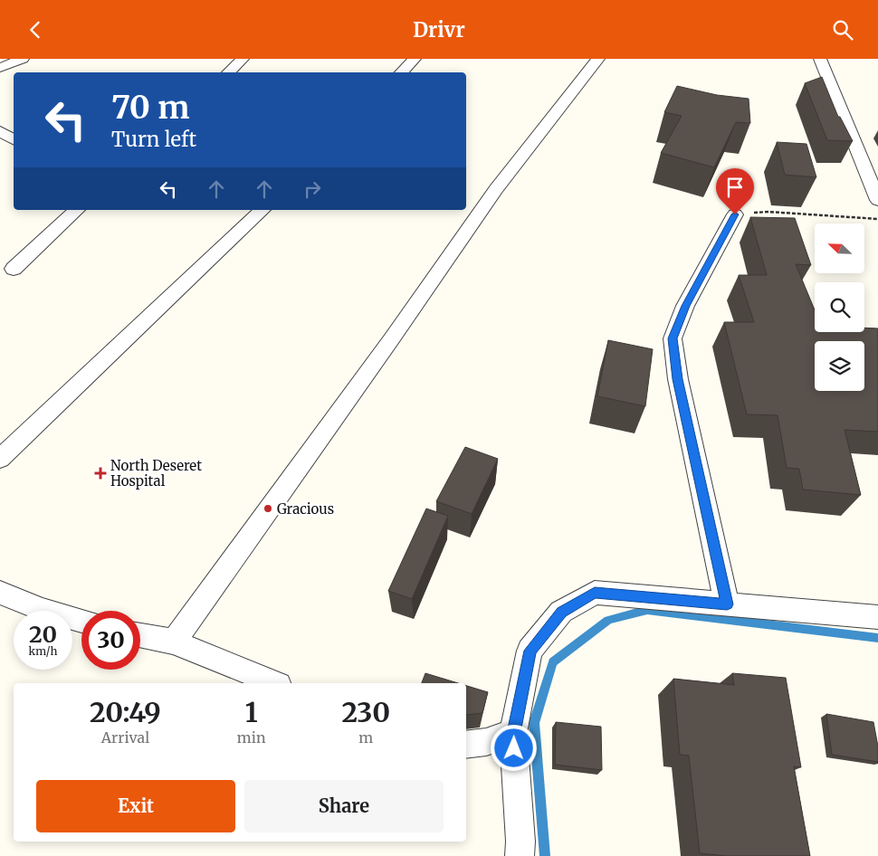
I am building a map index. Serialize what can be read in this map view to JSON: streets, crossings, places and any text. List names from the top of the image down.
{
  "places": {
    "health": ["North Deseret Hospital"],
    "other": ["Gracious"]
  },
  "north": "top left",
  "page": {
    "header": "Drivr",
    "turn": ["70 m", "Turn left"],
    "speed": "20 km/h",
    "limit": "30",
    "eta": [
      "20:49",
      "Arrival",
      "1",
      "min",
      "230",
      "m"
    ],
    "buttons": ["Exit", "Share"]
  }
}
